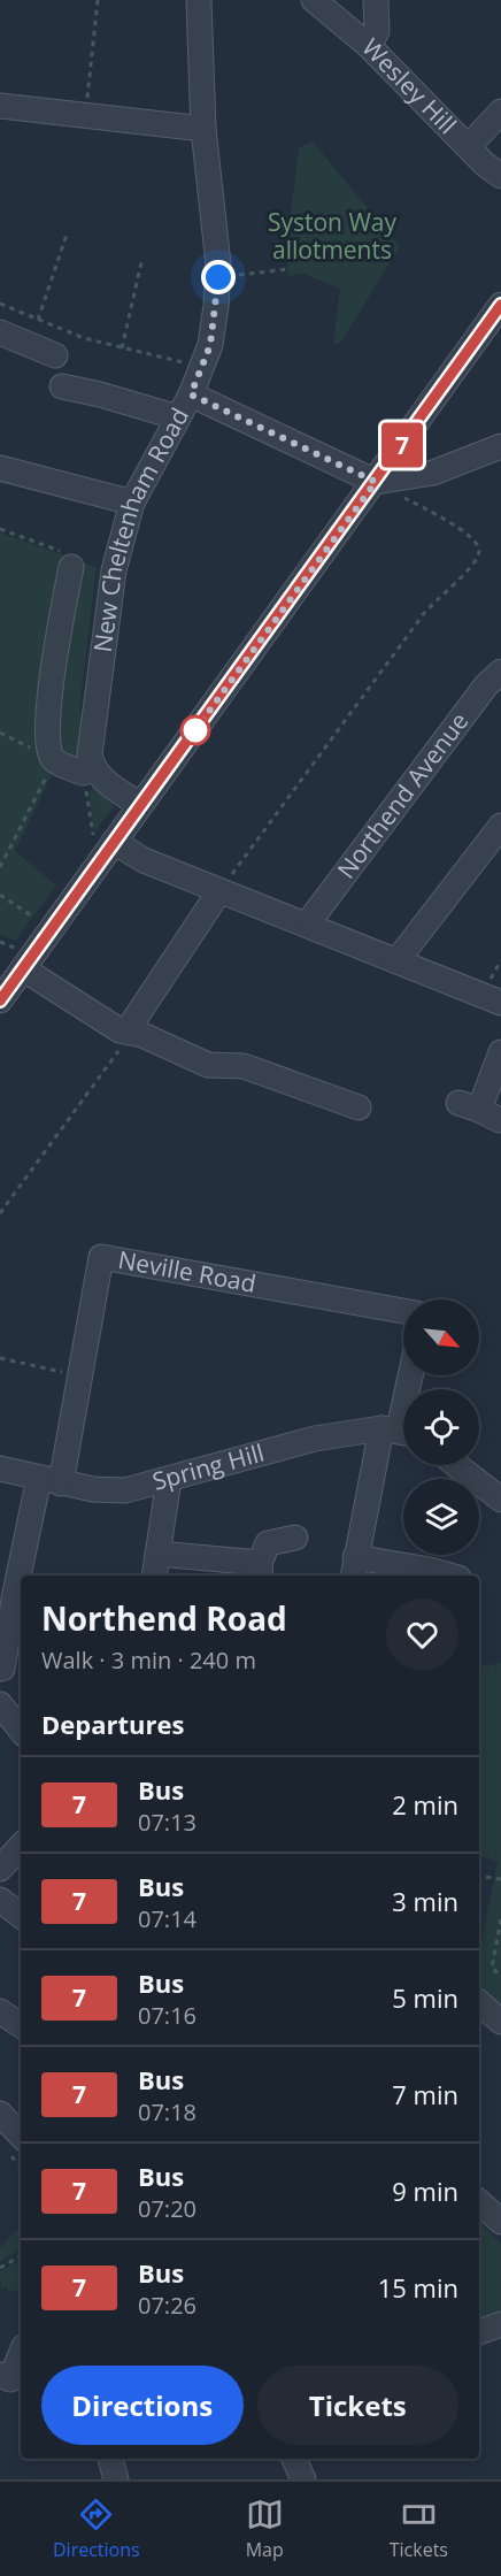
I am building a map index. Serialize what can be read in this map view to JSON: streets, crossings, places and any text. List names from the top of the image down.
{
  "streets": {
    "street": [
      "Wesley Hill",
      "New Cheltenham Road",
      "Northend Avenue",
      "Neville Road",
      "Spring Hill"
    ]
  },
  "crossings": [
    ["Neville Road", "Spring Hill"]
  ],
  "parks": ["Syston Way allotments"],
  "lines": ["bus line 7"],
  "north": "bottom right",
  "page": {
    "on_map": "7",
    "heading": [
      ["Northend Road", "Walk · 3 min · 240 m"],
      "Departures"
    ],
    "list": [
      {
        "mark": "7",
        "name": "Bus",
        "note": "07:13",
        "value": "2 min"
      },
      {
        "mark": "7",
        "name": "Bus",
        "note": "07:14",
        "value": "3 min"
      },
      {
        "mark": "7",
        "name": "Bus",
        "note": "07:16",
        "value": "5 min"
      },
      {
        "mark": "7",
        "name": "Bus",
        "note": "07:18",
        "value": "7 min"
      },
      {
        "mark": "7",
        "name": "Bus",
        "note": "07:20",
        "value": "9 min"
      },
      {
        "mark": "7",
        "name": "Bus",
        "note": "07:26",
        "value": "15 min"
      }
    ],
    "buttons": ["Directions", "Tickets"],
    "tabs": ["Directions", "Map", "Tickets"]
  }
}
